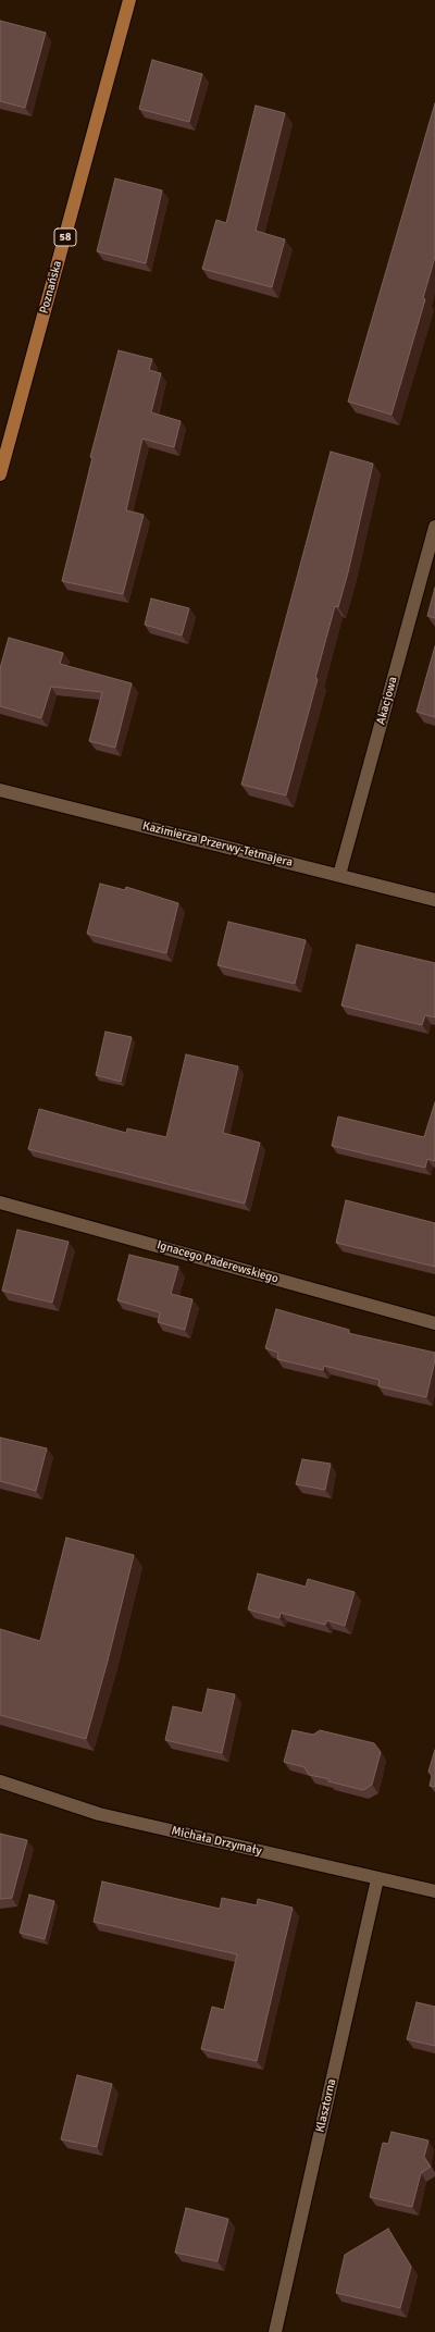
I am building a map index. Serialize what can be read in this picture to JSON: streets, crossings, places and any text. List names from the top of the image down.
{
  "streets": {
    "main road": ["58", "Poznańska"],
    "street": [
      "Akacjowa",
      "Kazimierza Przerwy-Tetmajera",
      "Ignacego Paderewskiego",
      "Michała Drzymały",
      "Klasztorna"
    ]
  },
  "crossings": [
    ["Akacjowa", "Kazimierza Przerwy-Tetmajera"],
    ["Michała Drzymały", "Klasztorna"]
  ]
}
